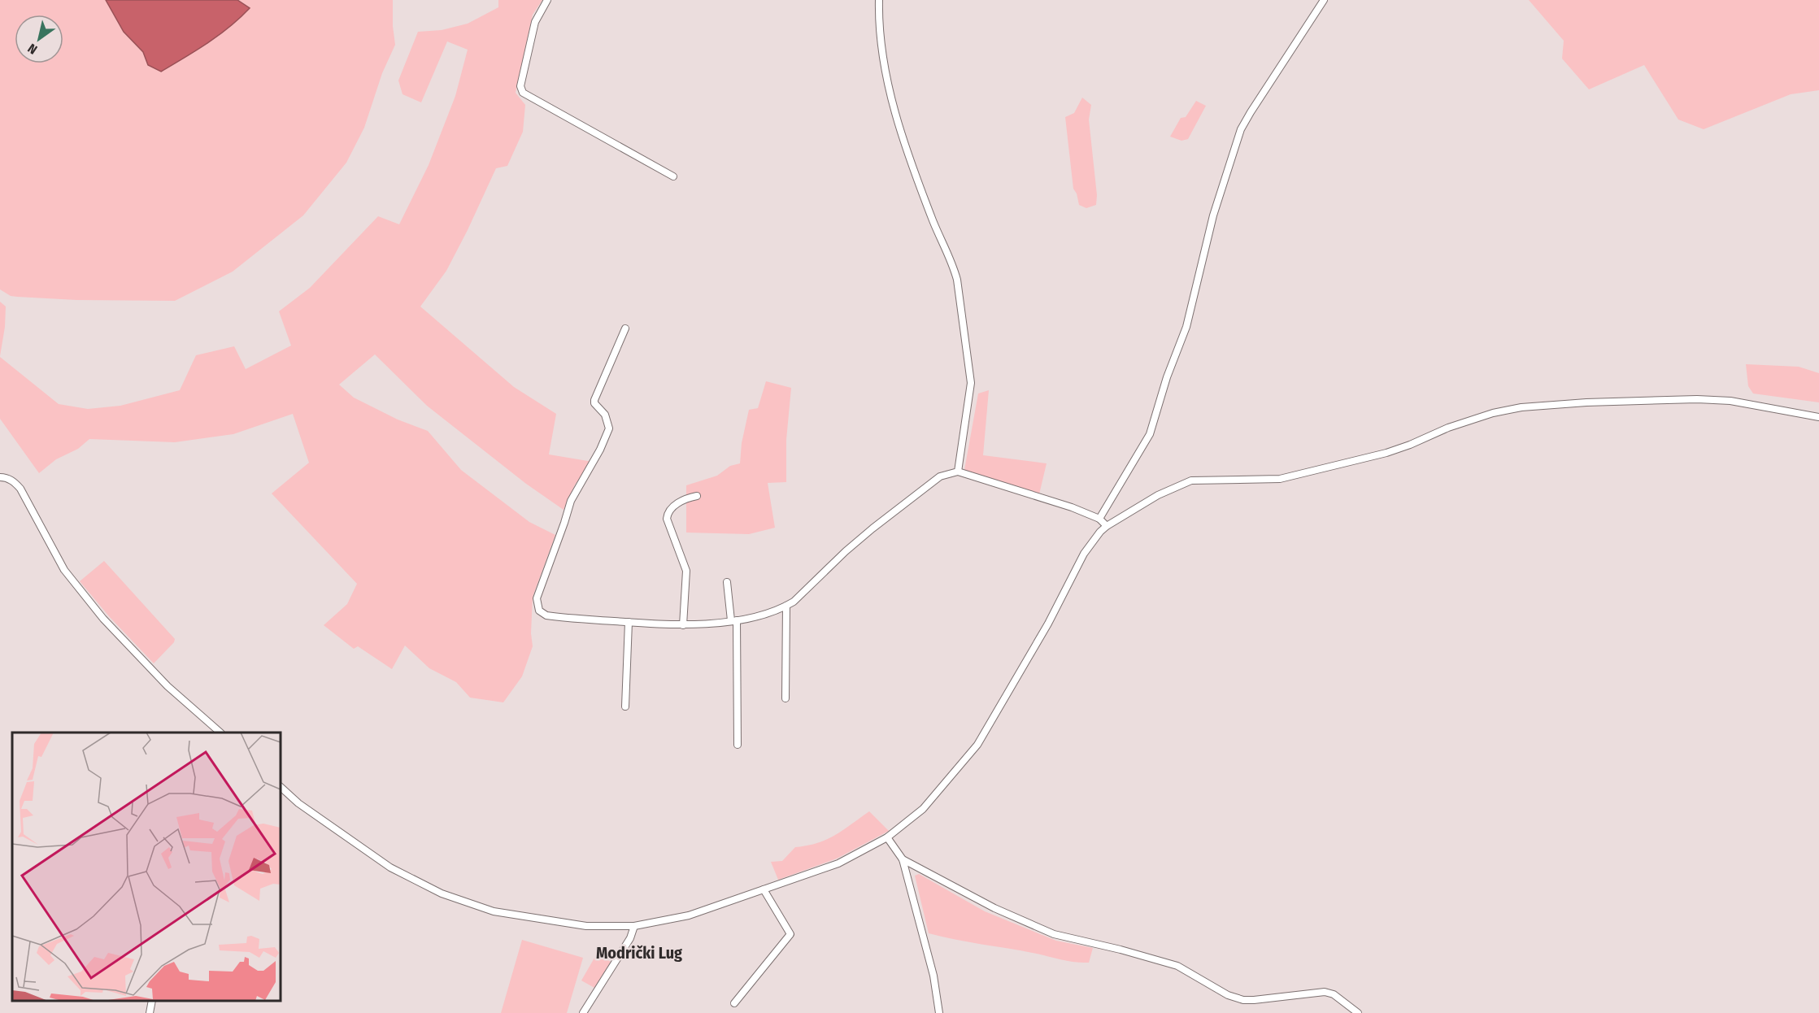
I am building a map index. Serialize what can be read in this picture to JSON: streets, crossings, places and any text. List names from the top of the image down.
{
  "districts": ["Modrički Lug"],
  "north": "bottom left"
}
